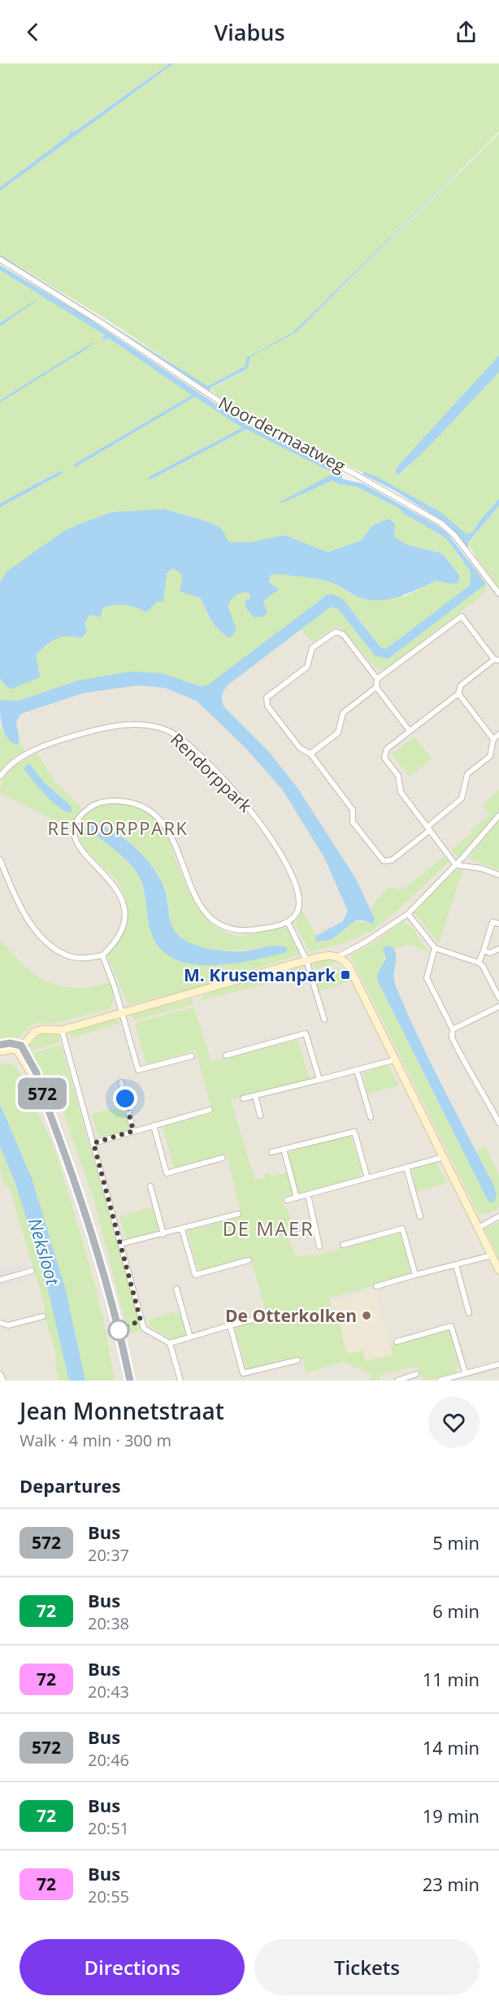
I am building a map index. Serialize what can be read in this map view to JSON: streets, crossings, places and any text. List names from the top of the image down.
{
  "streets": {
    "street": ["Noordermaatweg", "Rendorppark"]
  },
  "districts": ["RENDORPPARK", "DE MAER"],
  "water": ["Neksloot"],
  "places": {
    "transit": ["M. Krusemanpark"],
    "other": ["De Otterkolken"]
  },
  "lines": ["bus line 572"],
  "page": {
    "header": "Viabus",
    "on_map": "572",
    "heading": [
      ["Jean Monnetstraat", "Walk · 4 min · 300 m"],
      "Departures"
    ],
    "list": [
      {
        "mark": "572",
        "name": "Bus",
        "note": "20:37",
        "value": "5 min"
      },
      {
        "mark": "72",
        "name": "Bus",
        "note": "20:38",
        "value": "6 min"
      },
      {
        "mark": "72",
        "name": "Bus",
        "note": "20:43",
        "value": "11 min"
      },
      {
        "mark": "572",
        "name": "Bus",
        "note": "20:46",
        "value": "14 min"
      },
      {
        "mark": "72",
        "name": "Bus",
        "note": "20:51",
        "value": "19 min"
      },
      {
        "mark": "72",
        "name": "Bus",
        "note": "20:55",
        "value": "23 min"
      }
    ],
    "buttons": ["Directions", "Tickets"]
  }
}
